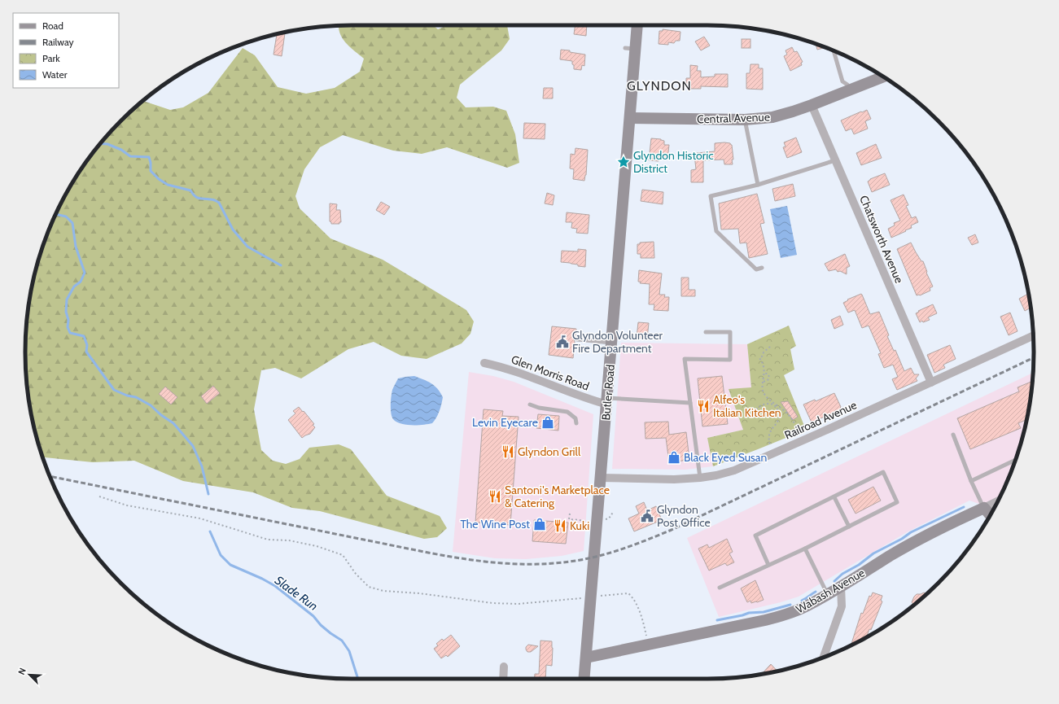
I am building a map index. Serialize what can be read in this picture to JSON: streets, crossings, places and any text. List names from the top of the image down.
{
  "streets": {
    "main road": ["Central Avenue", "Butler Road", "Wabash Avenue"],
    "street": ["Chatsworth Avenue", "Glen Morris Road", "Railroad Avenue"]
  },
  "crossings": [
    ["Central Avenue", "Chatsworth Avenue"],
    ["Central Avenue", "Butler Road"],
    ["Chatsworth Avenue", "Railroad Avenue"],
    ["Glen Morris Road", "Butler Road"],
    ["Butler Road", "Railroad Avenue"],
    ["Butler Road", "Wabash Avenue"]
  ],
  "districts": ["GLYNDON"],
  "water": ["Slade Run"],
  "places": {
    "place": ["Glyndon Historic District"],
    "public building": ["Glyndon Volunteer Fire Department", "Glyndon Post Office"],
    "restaurant": [
      "Alfeo's Italian Kitchen",
      "Glyndon Grill",
      "Santoni's Marketplace & Catering",
      "Kuki"
    ],
    "shop": ["Levin Eyecare", "Black Eyed Susan", "The Wine Post"]
  },
  "legend": [
    "Road",
    "Railway",
    "Park",
    "Water"
  ],
  "north": "top left"
}
